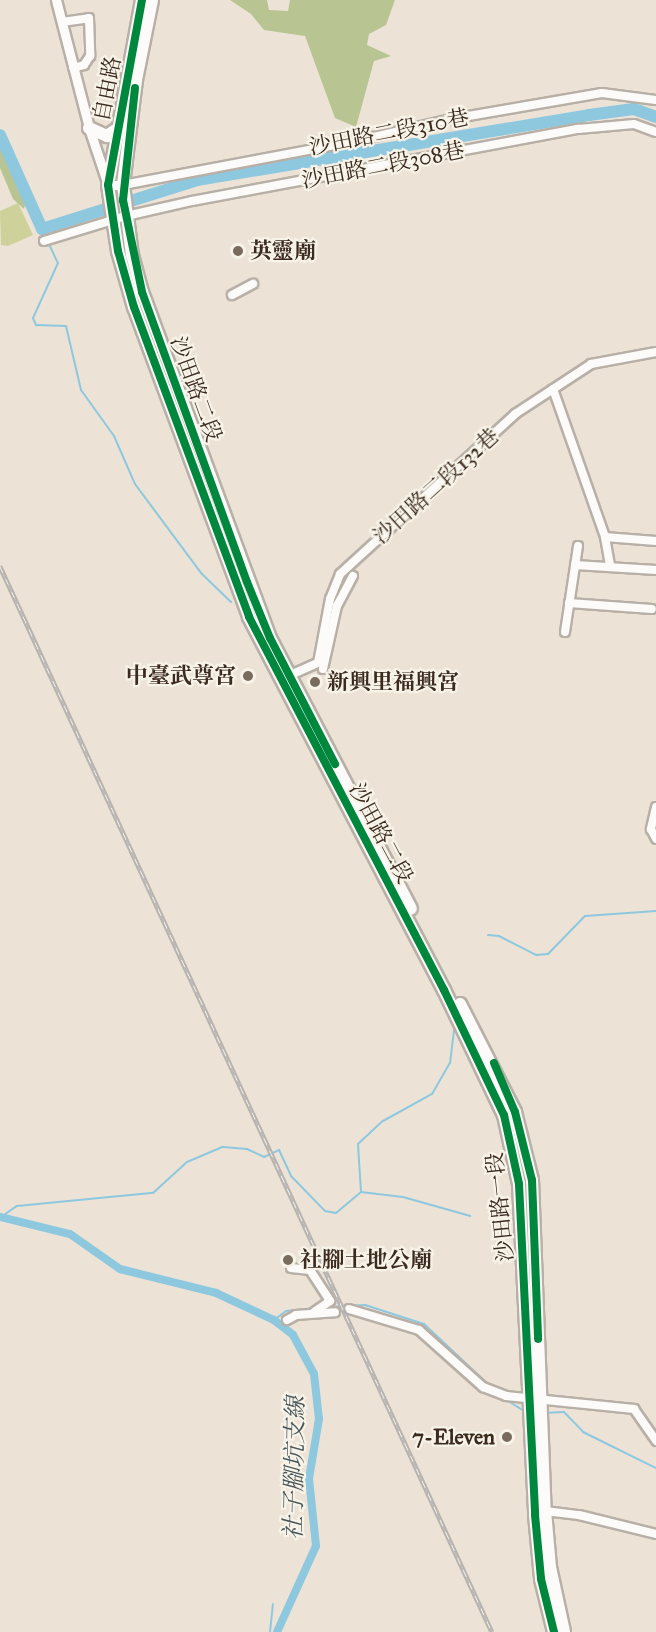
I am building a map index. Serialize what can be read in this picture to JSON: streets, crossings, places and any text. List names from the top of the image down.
{
  "streets": {
    "main road": ["自由路", "沙田路二段", "沙田路一段"],
    "street": ["沙田路二段310巷", "沙田路二段308巷", "沙田路二段132巷"]
  },
  "crossings": [
    ["自由路", "沙田路二段310巷"],
    ["自由路", "沙田路二段"],
    ["沙田路二段310巷", "沙田路二段"],
    ["沙田路二段308巷", "沙田路二段"],
    ["沙田路二段", "沙田路二段132巷"],
    ["沙田路二段", "沙田路一段"]
  ],
  "water": ["社子腳坑支線"],
  "places": [
    "英靈廟",
    "中臺武尊宮",
    "新興里福興宮",
    "社腳土地公廟",
    "7-Eleven"
  ]
}
